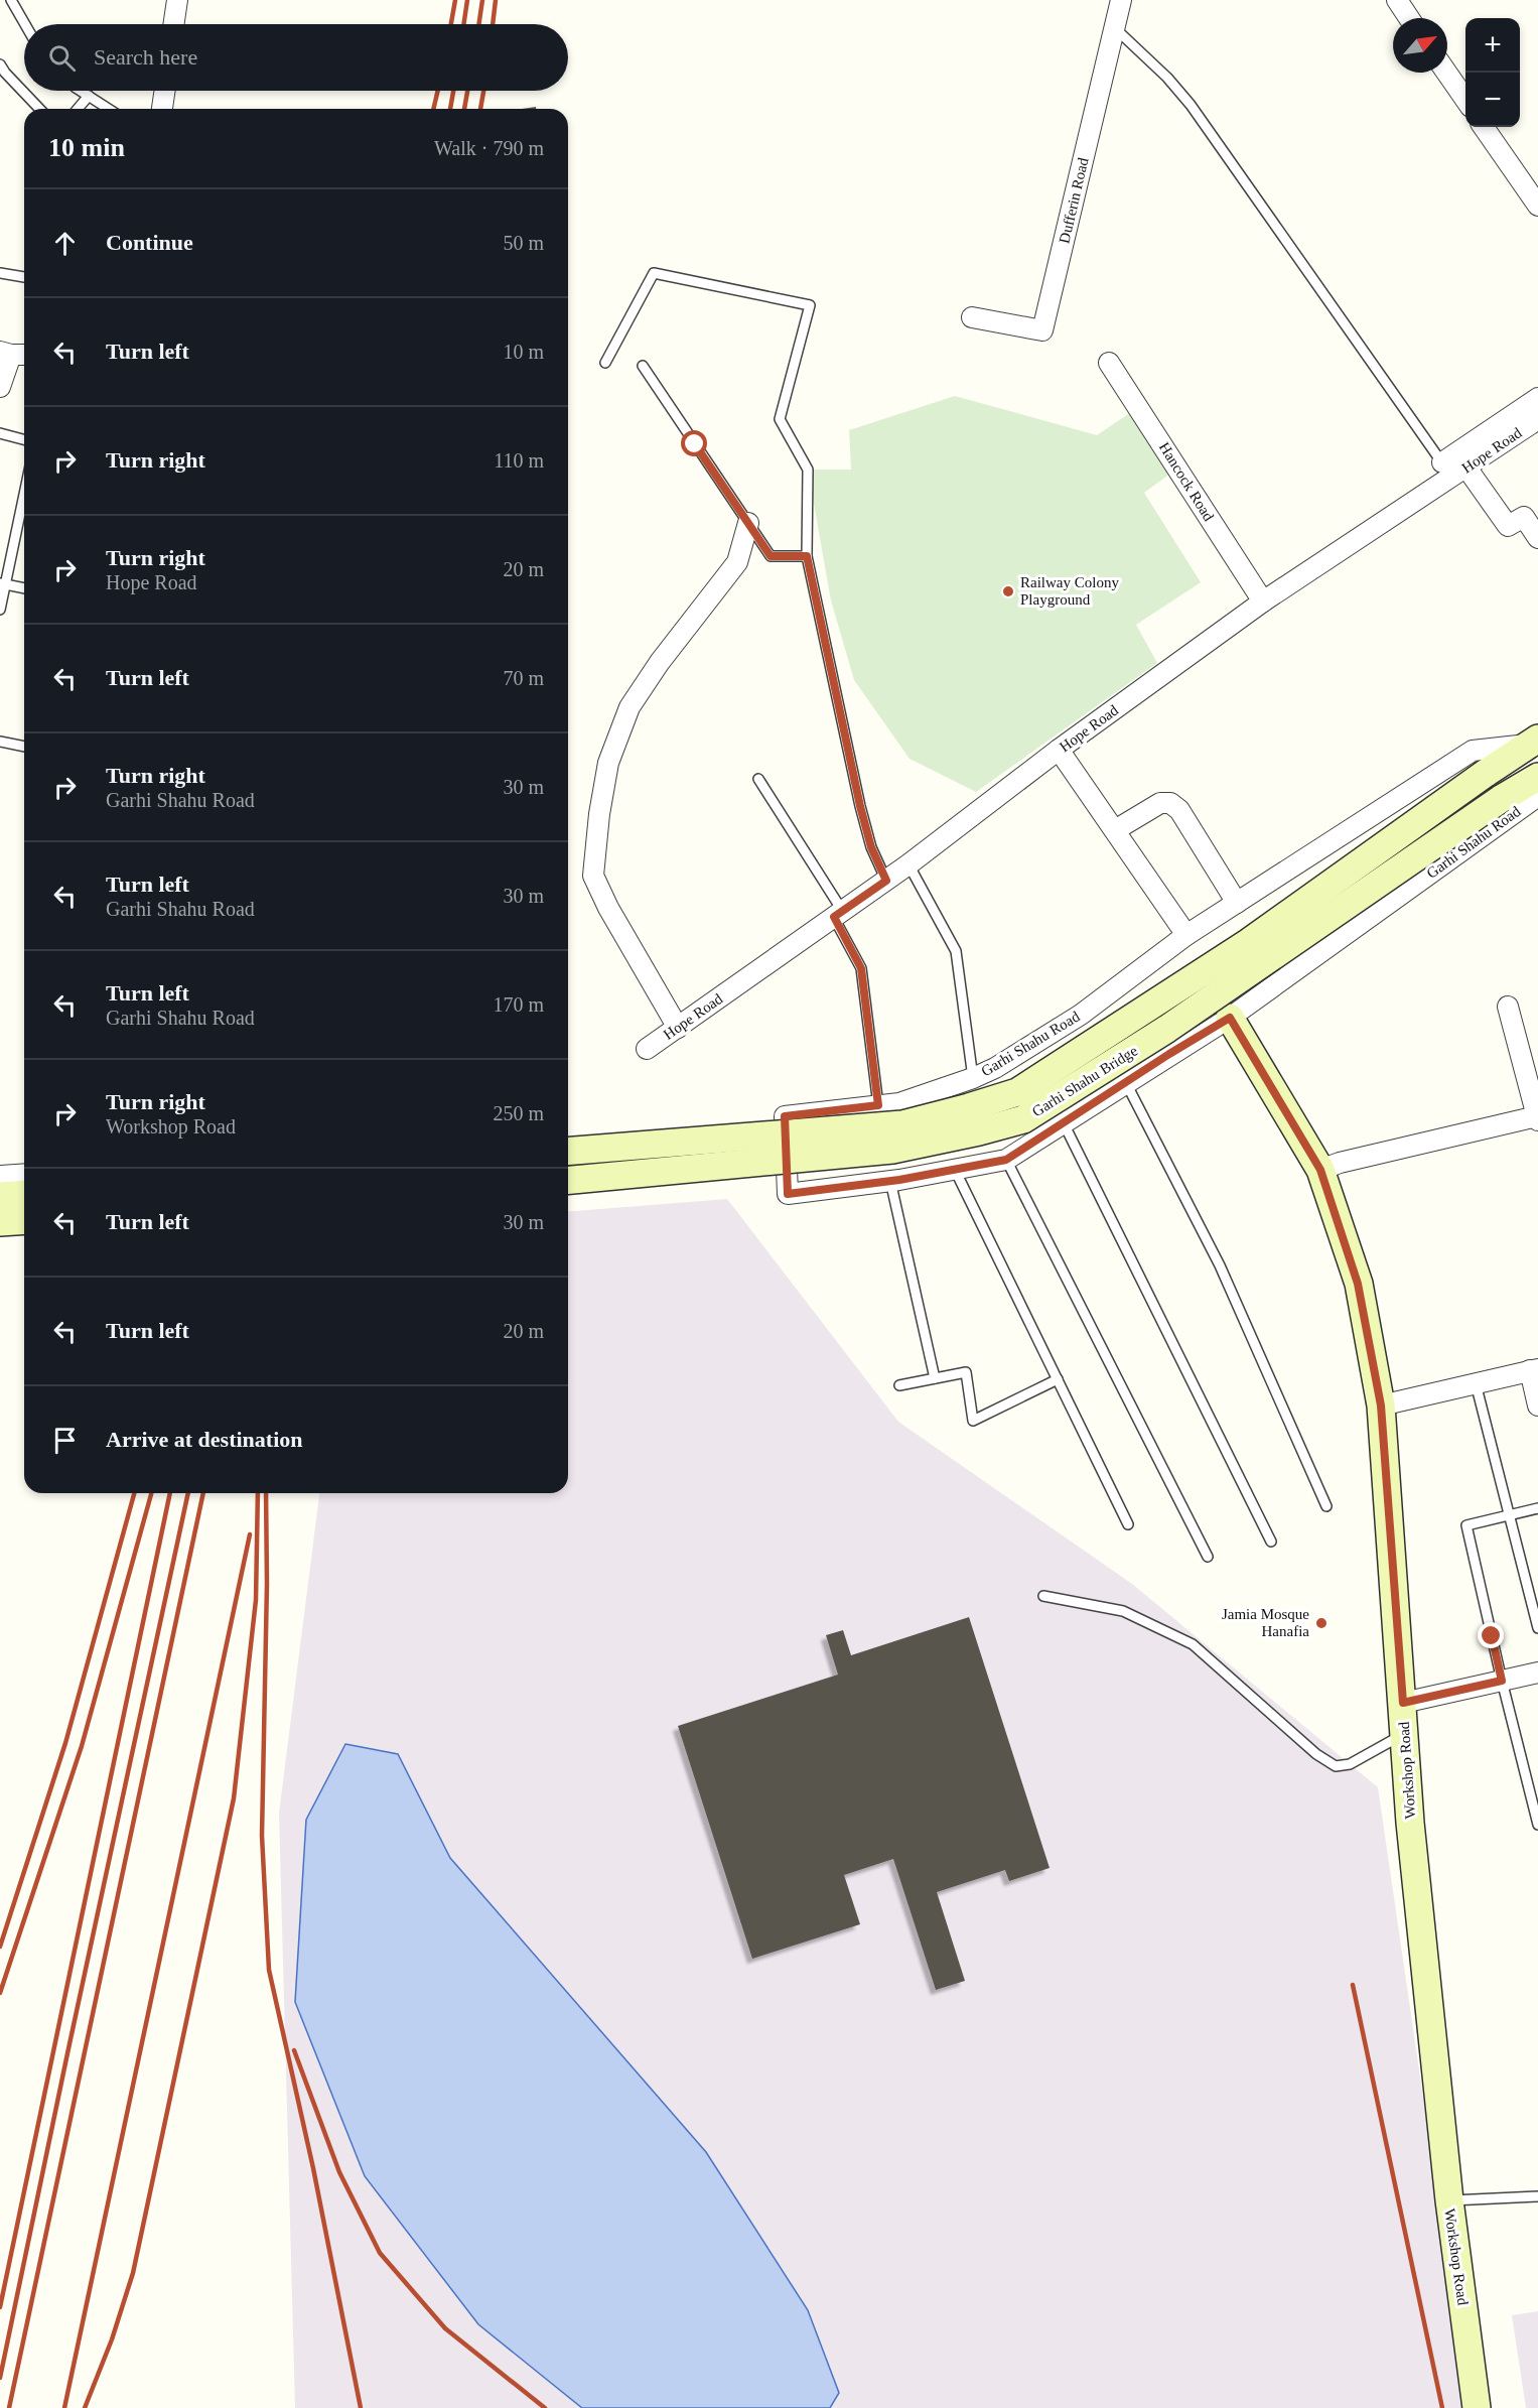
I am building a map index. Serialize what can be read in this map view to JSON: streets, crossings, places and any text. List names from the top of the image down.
{
  "streets": {
    "main road": ["Garhi Shahu Bridge", "Workshop Road"],
    "street": [
      "Dufferin Road",
      "Hope Road",
      "Hancock Road",
      "Garhi Shahu Road"
    ]
  },
  "crossings": [
    ["Hope Road", "Hancock Road"],
    ["Garhi Shahu Road", "Garhi Shahu Bridge"],
    ["Garhi Shahu Road", "Workshop Road"]
  ],
  "places": ["Railway Colony Playground", "Jamia Mosque Hanafia"],
  "north": "top right",
  "page": {
    "map_buttons": ["+", "−"],
    "search": "Search here",
    "heading": ["10 min", "Walk · 790 m"],
    "list": [
      ["Continue", "50 m"],
      ["Turn left", "10 m"],
      ["Turn right", "110 m"],
      ["Turn right", "Hope Road", "20 m"],
      ["Turn left", "70 m"],
      ["Turn right", "Garhi Shahu Road", "30 m"],
      ["Turn left", "Garhi Shahu Road", "30 m"],
      ["Turn left", "Garhi Shahu Road", "170 m"],
      ["Turn right", "Workshop Road", "250 m"],
      ["Turn left", "30 m"],
      ["Turn left", "20 m"],
      "Arrive at destination"
    ]
  }
}
